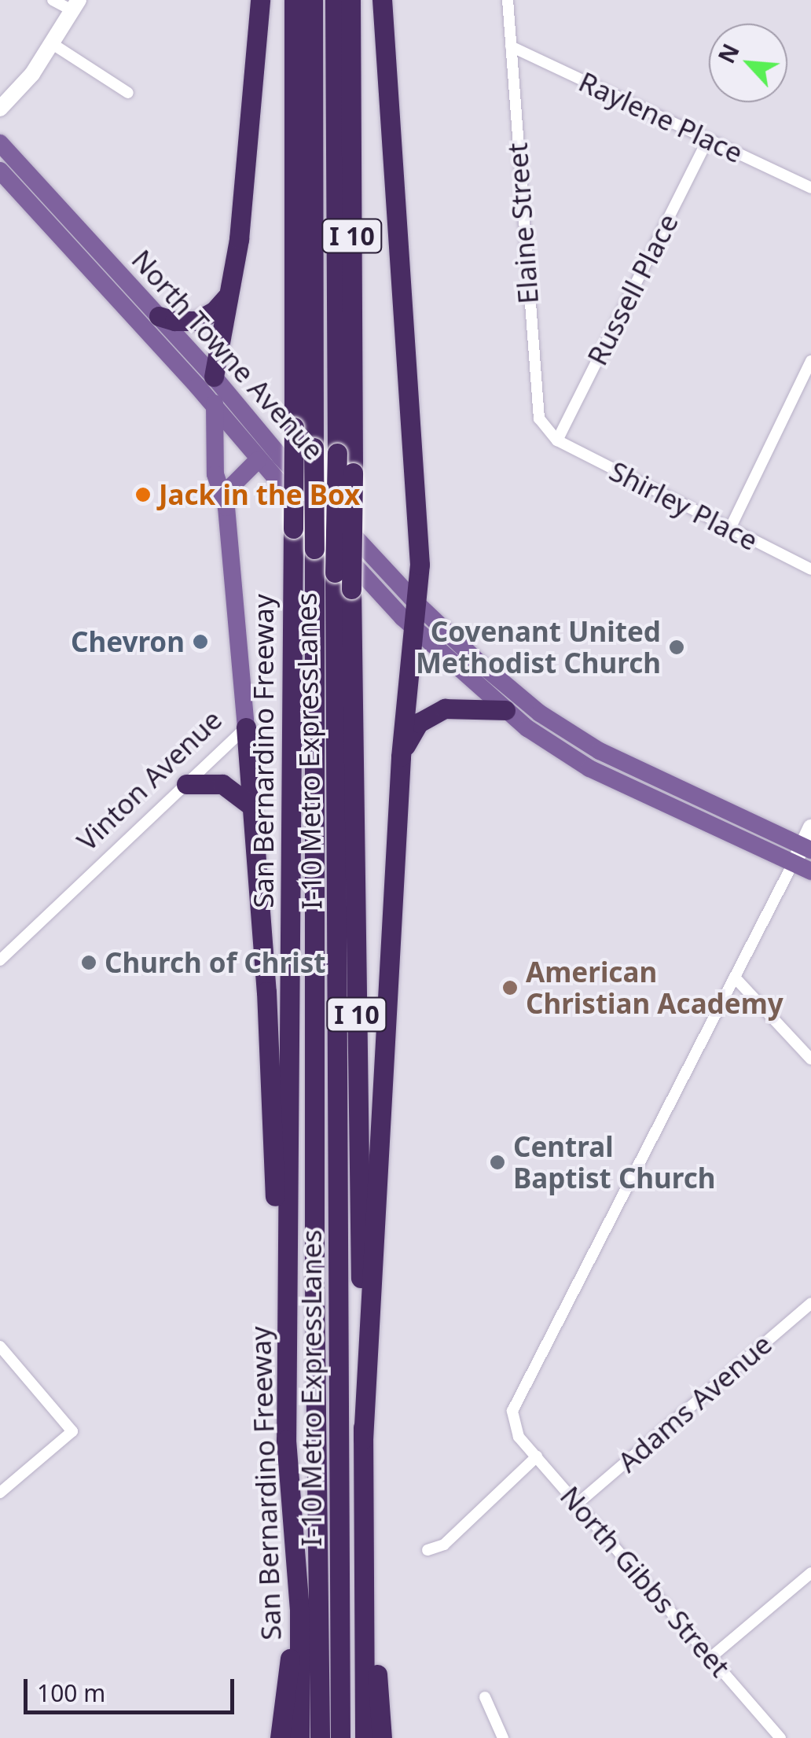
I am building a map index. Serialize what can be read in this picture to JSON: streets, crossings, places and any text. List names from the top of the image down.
{
  "streets": {
    "highway": ["I 10", "San Bernardino Freeway", "I-10 Metro ExpressLanes"],
    "main road": ["North Towne Avenue", "Vinton Avenue"],
    "street": [
      "Raylene Place",
      "Elaine Street",
      "Russell Place",
      "Shirley Place",
      "Adams Avenue",
      "North Gibbs Street"
    ]
  },
  "crossings": [
    ["Raylene Place", "Elaine Street"],
    ["Raylene Place", "Russell Place"],
    ["Elaine Street", "Russell Place"],
    ["Elaine Street", "Shirley Place"],
    ["Russell Place", "Shirley Place"],
    ["North Towne Avenue", "Vinton Avenue"],
    ["Adams Avenue", "North Gibbs Street"]
  ],
  "places": [
    "Jack in the Box",
    "Chevron",
    "Covenant United Methodist Church",
    "Church of Christ",
    "American Christian Academy",
    "Central Baptist Church"
  ],
  "scale_bar": "100 m",
  "north": "top left"
}
